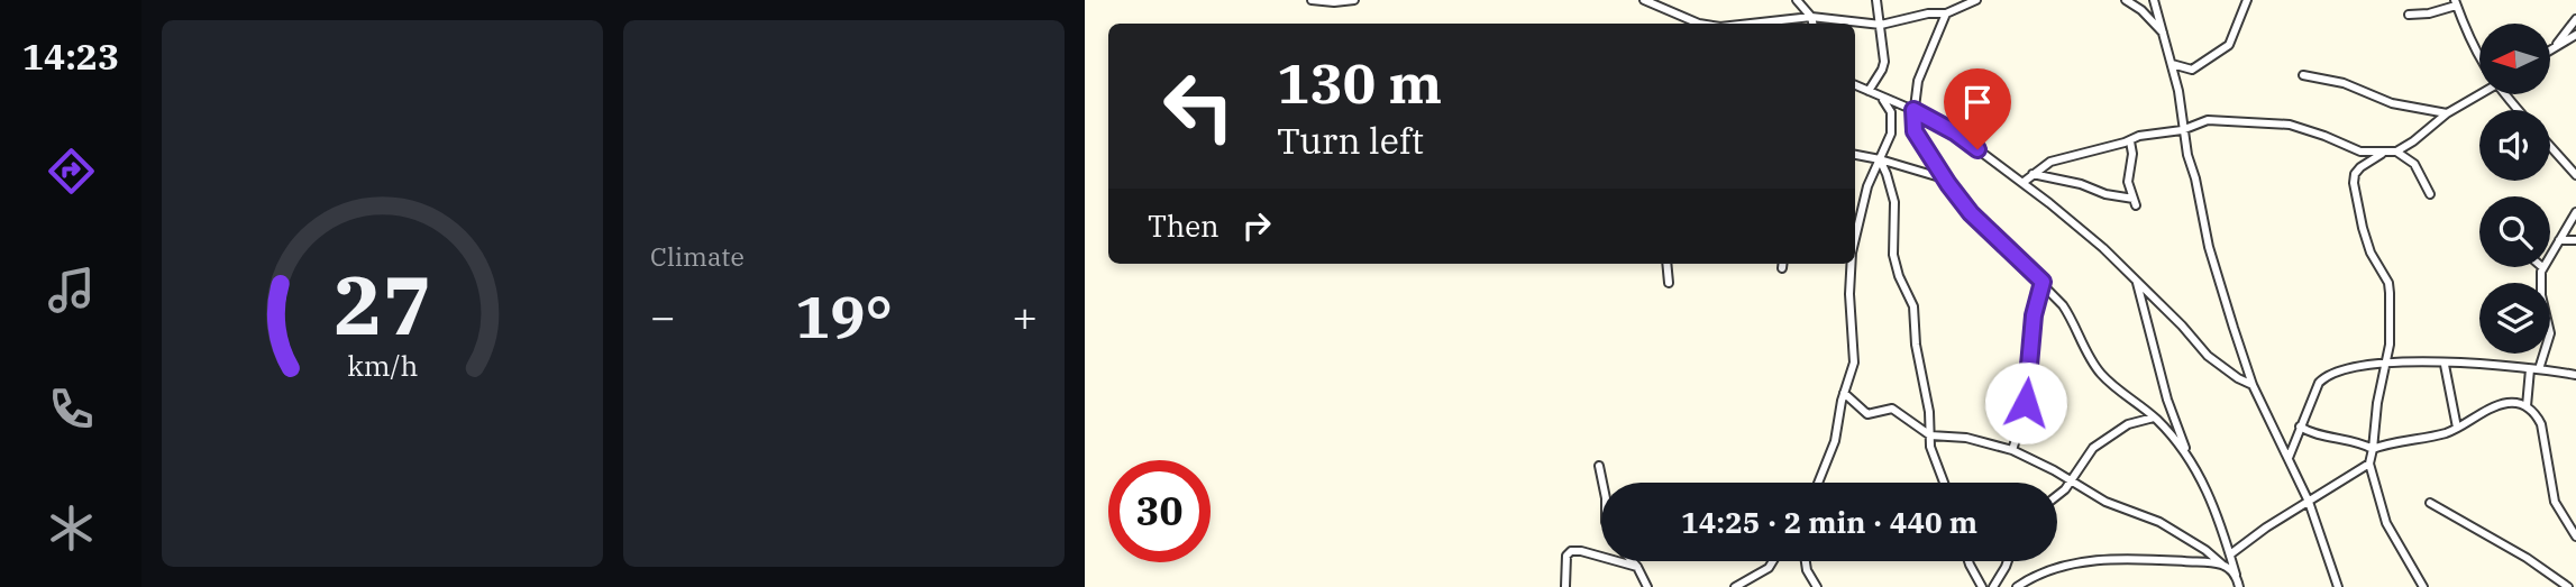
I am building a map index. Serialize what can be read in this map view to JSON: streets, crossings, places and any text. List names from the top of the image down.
{
  "north": "left",
  "page": {
    "tabs": "14:23",
    "tile": "Climate",
    "turn": ["130 m", "Turn left"],
    "then": "Then",
    "heat": ["−", "19°", "+"],
    "limit": "30",
    "trip": "14:25 · 2 min · 440 m",
    "gauge": ["27", "km/h"]
  }
}
